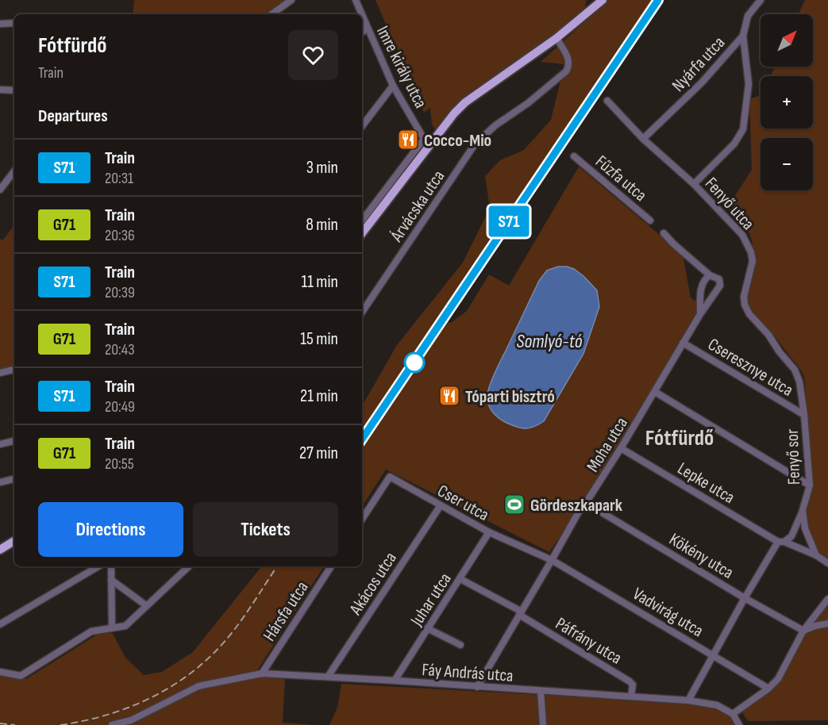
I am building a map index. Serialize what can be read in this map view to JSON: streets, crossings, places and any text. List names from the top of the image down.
{
  "streets": {
    "street": [
      "Nyárfa utca",
      "Imre király utca",
      "Fűzfa utca",
      "Fenyő utca",
      "Árvácska utca",
      "Cseresznye utca",
      "Moha utca",
      "Fenyő sor",
      "Lepke utca",
      "Cser utca",
      "Kökény utca",
      "Akácos utca",
      "Juhar utca",
      "Hársfa utca",
      "Vadvirág utca",
      "Páfrány utca",
      "Fáy András utca"
    ]
  },
  "crossings": [
    ["Nyárfa utca", "Fenyő utca"],
    ["Fenyő utca", "Fenyő sor"],
    ["Cseresznye utca", "Moha utca"],
    ["Cseresznye utca", "Fenyő sor"],
    ["Moha utca", "Lepke utca"],
    ["Moha utca", "Cser utca"],
    ["Moha utca", "Kökény utca"],
    ["Moha utca", "Vadvirág utca"],
    ["Moha utca", "Páfrány utca"],
    ["Moha utca", "Fáy András utca"],
    ["Fenyő sor", "Lepke utca"],
    ["Cser utca", "Akácos utca"],
    ["Cser utca", "Juhar utca"],
    ["Cser utca", "Vadvirág utca"],
    ["Akácos utca", "Fáy András utca"],
    ["Juhar utca", "Fáy András utca"],
    ["Hársfa utca", "Fáy András utca"],
    ["Páfrány utca", "Fáy András utca"]
  ],
  "districts": ["Fótfürdő"],
  "water": ["Somlyó-tó"],
  "places": {
    "restaurant": ["Cocco-Mio", "Tóparti bisztró"],
    "sports": ["Gördeszkapark"]
  },
  "north": "top right",
  "page": {
    "on_map": "S71",
    "map_buttons": ["+", "−"],
    "heading": [
      ["Fótfürdő", "Train"],
      "Departures"
    ],
    "list": [
      {
        "mark": "S71",
        "name": "Train",
        "note": "20:31",
        "value": "3 min"
      },
      {
        "mark": "G71",
        "name": "Train",
        "note": "20:36",
        "value": "8 min"
      },
      {
        "mark": "S71",
        "name": "Train",
        "note": "20:39",
        "value": "11 min"
      },
      {
        "mark": "G71",
        "name": "Train",
        "note": "20:43",
        "value": "15 min"
      },
      {
        "mark": "S71",
        "name": "Train",
        "note": "20:49",
        "value": "21 min"
      },
      {
        "mark": "G71",
        "name": "Train",
        "note": "20:55",
        "value": "27 min"
      }
    ],
    "buttons": ["Directions", "Tickets"]
  }
}
